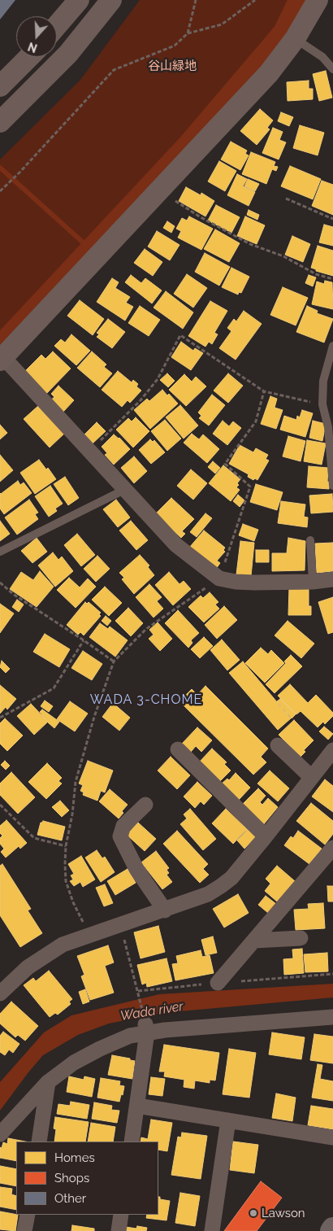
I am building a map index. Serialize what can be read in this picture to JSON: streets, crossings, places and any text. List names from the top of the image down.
{
  "districts": ["WADA 3-CHOME"],
  "water": ["Wada river"],
  "parks": ["谷山緑地"],
  "places": ["Lawson"],
  "legend": ["Homes", "Shops", "Other"],
  "north": "bottom"
}
